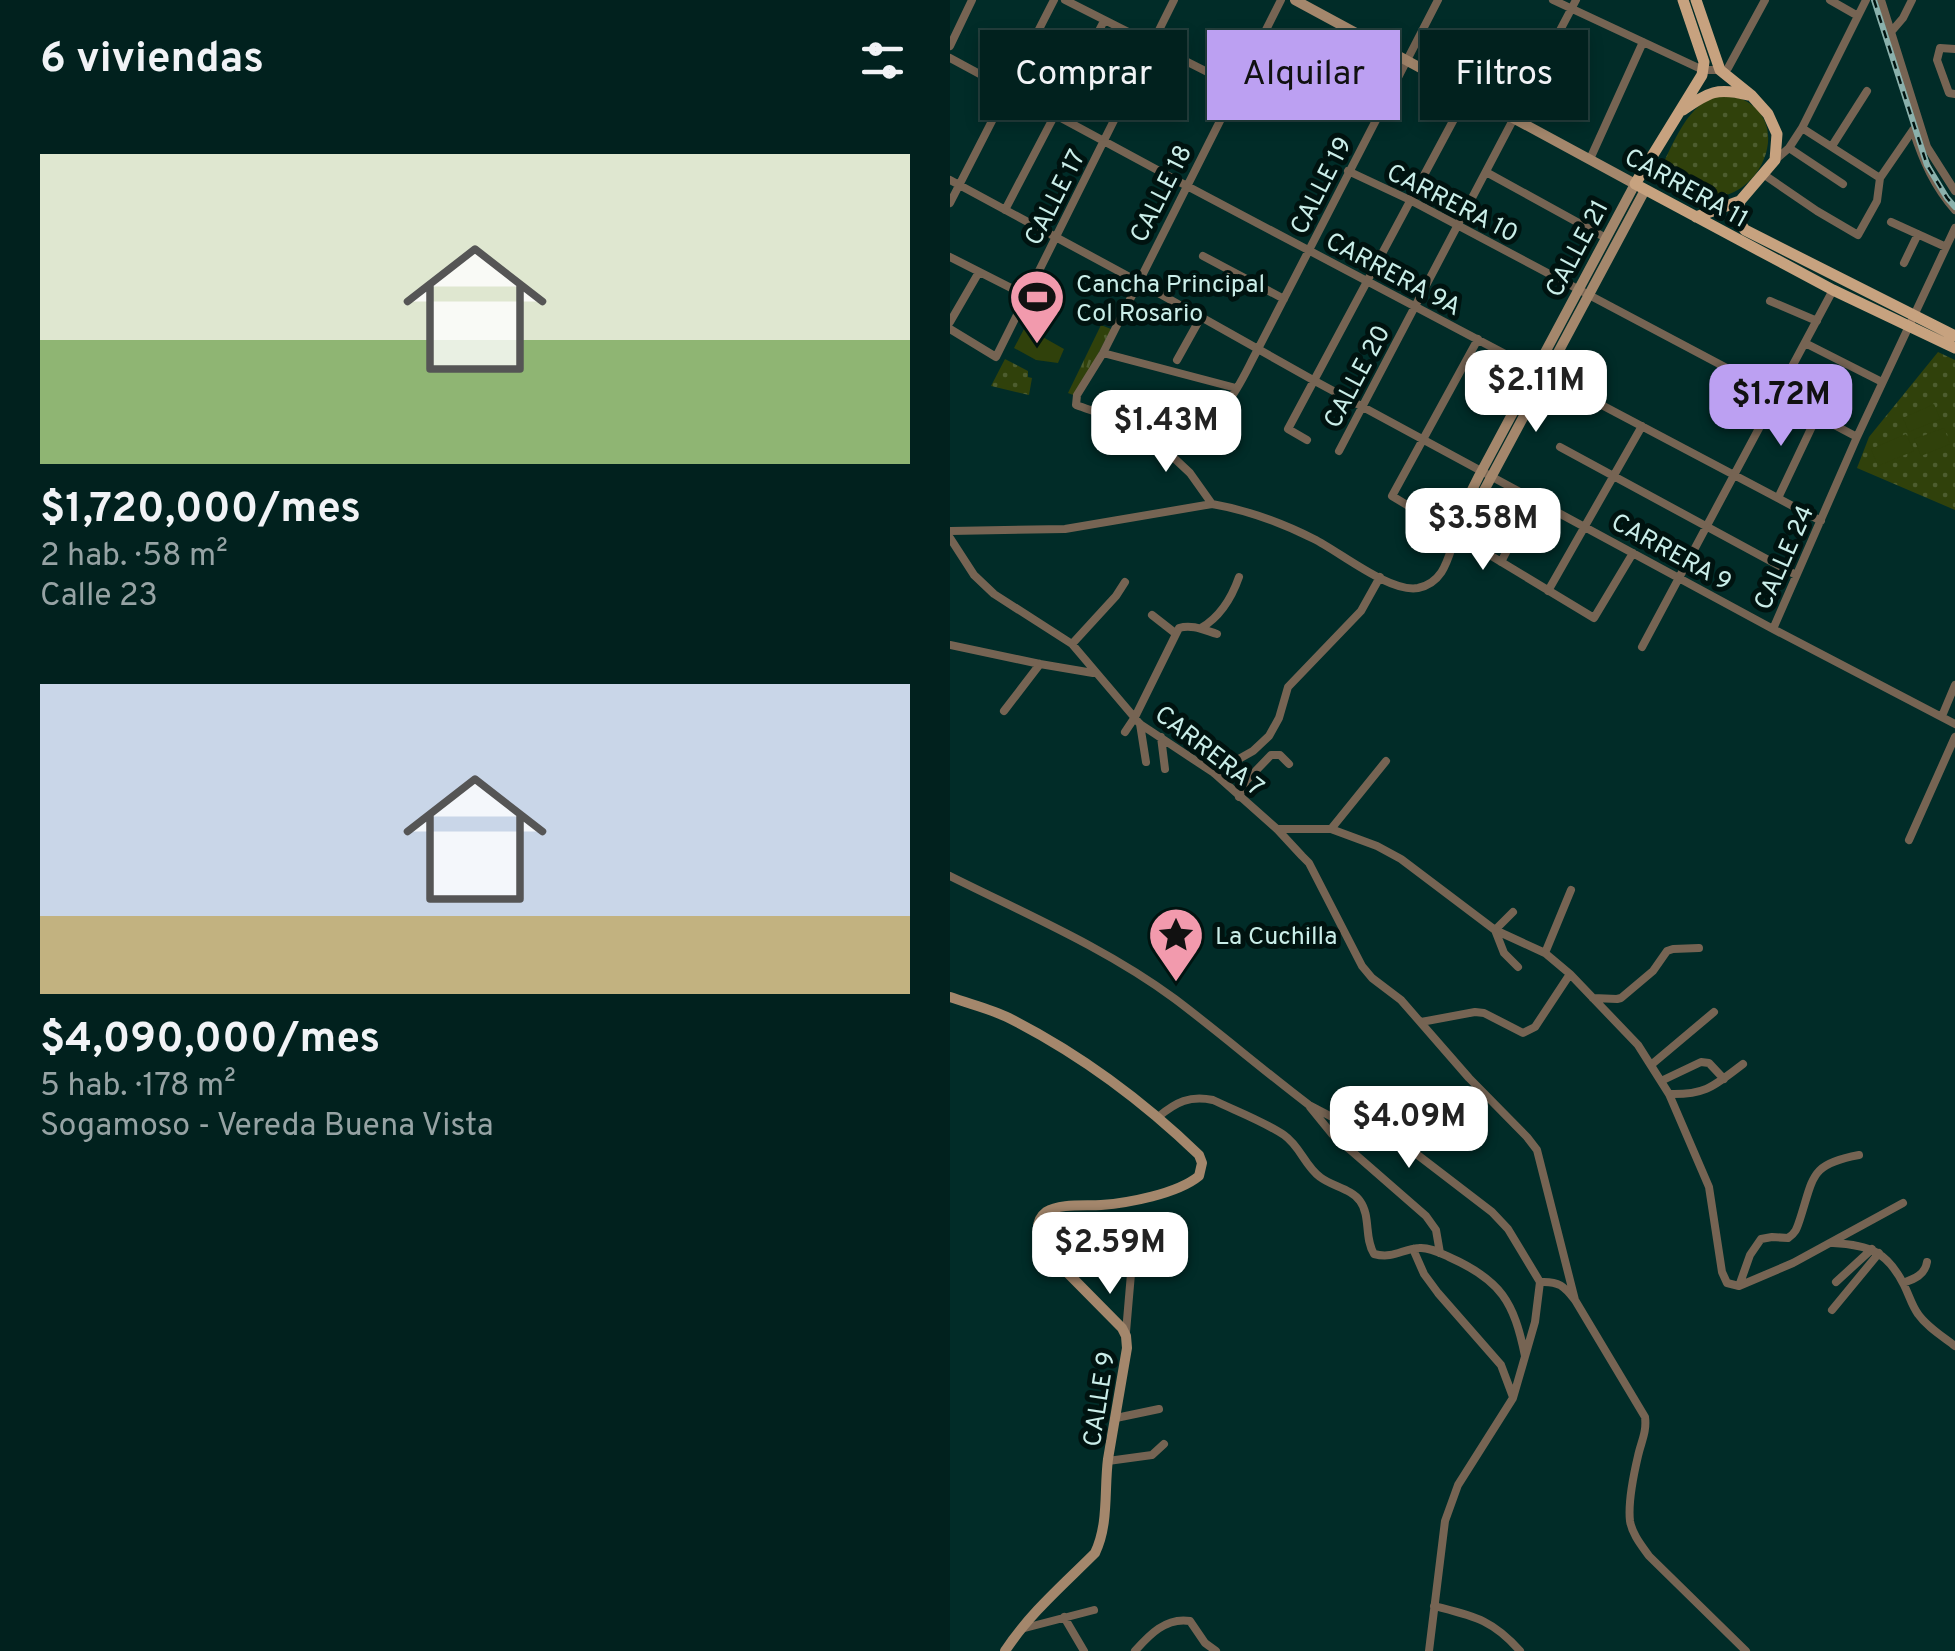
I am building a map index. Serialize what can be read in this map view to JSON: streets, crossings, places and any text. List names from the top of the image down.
{
  "streets": {
    "main road": ["CARRERA 11", "CALLE 21"],
    "street": [
      "CALLE 19",
      "CALLE 18",
      "CALLE 17",
      "CARRERA 10",
      "CARRERA 9A",
      "CALLE 20",
      "CARRERA 9",
      "CALLE 24",
      "CARRERA 7",
      "CALLE 9"
    ]
  },
  "crossings": [
    ["CALLE 19", "CARRERA 11"],
    ["CALLE 19", "CALLE 18"],
    ["CALLE 19", "CARRERA 10"],
    ["CALLE 19", "CARRERA 9A"],
    ["CALLE 19", "CARRERA 9"],
    ["CARRERA 11", "CALLE 21"],
    ["CARRERA 11", "CALLE 24"],
    ["CALLE 18", "CARRERA 9A"],
    ["CALLE 18", "CARRERA 9"],
    ["CALLE 17", "CARRERA 9A"],
    ["CALLE 17", "CARRERA 9"],
    ["CARRERA 10", "CALLE 21"],
    ["CARRERA 10", "CALLE 20"],
    ["CARRERA 10", "CALLE 24"],
    ["CALLE 21", "CARRERA 9A"],
    ["CALLE 21", "CARRERA 9"],
    ["CARRERA 9A", "CALLE 20"],
    ["CARRERA 9A", "CALLE 24"],
    ["CALLE 20", "CARRERA 9"],
    ["CARRERA 9", "CALLE 24"]
  ],
  "places": {
    "sports": ["Cancha Principal Col Rosario"],
    "place": ["La Cuchilla"]
  },
  "page": {
    "heading": "6 viviendas",
    "chip": ["Comprar", "Alquilar", "Filtros"],
    "list": [
      {
        "name": "$1,720,000/mes",
        "note": "2 hab. · 58 m² · Calle 23"
      },
      {
        "name": "$4,090,000/mes",
        "note": "5 hab. · 178 m² · Sogamoso - Vereda Buena Vista"
      }
    ],
    "price": [
      "$2.11M",
      "$1.72M",
      "$1.43M",
      "$3.58M",
      "$4.09M",
      "$2.59M"
    ]
  }
}
